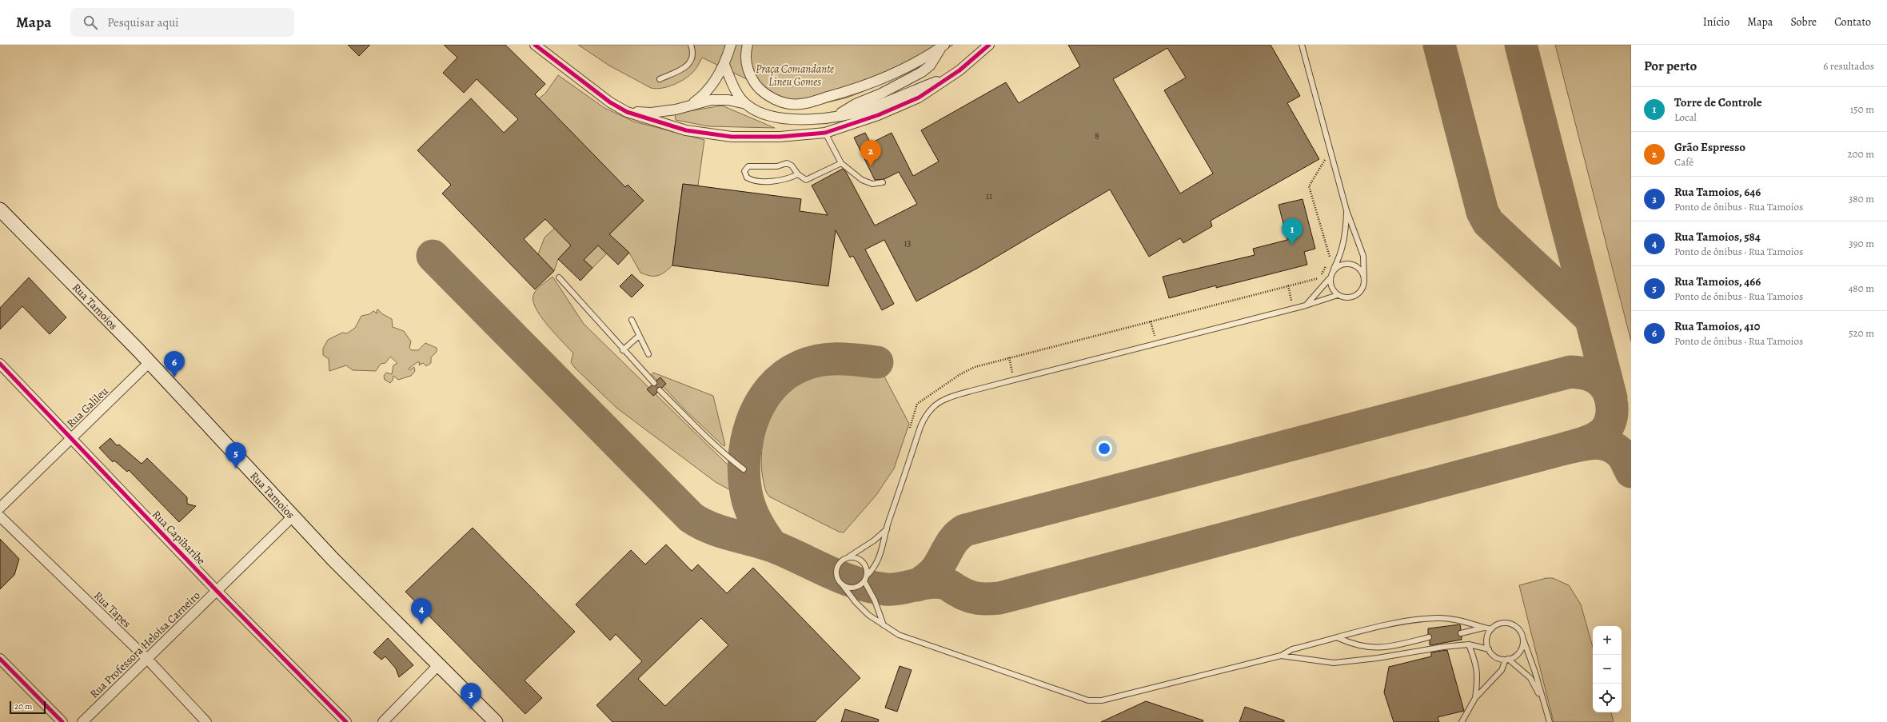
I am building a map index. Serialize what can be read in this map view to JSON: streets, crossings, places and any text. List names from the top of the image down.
{
  "streets": {
    "main road": ["Rua Tamoios"],
    "street": [
      "Rua Galileu",
      "Rua Capibaribe",
      "Rua Tapes",
      "Rua Professora Heloísa Carneiro"
    ]
  },
  "crossings": [
    ["Rua Tamoios", "Rua Galileu"],
    ["Rua Tamoios", "Rua Professora Heloísa Carneiro"],
    ["Rua Galileu", "Rua Capibaribe"],
    ["Rua Capibaribe", "Rua Professora Heloísa Carneiro"],
    ["Rua Tapes", "Rua Professora Heloísa Carneiro"]
  ],
  "parks": ["Praça Comandante Lineu Gomes"],
  "house_numbers": ["8", "11", "13"],
  "scale_bar": "20 m",
  "page": {
    "header": "Mapa",
    "search": "Pesquisar aqui",
    "nav": [
      "Início",
      "Mapa",
      "Sobre",
      "Contato"
    ],
    "heading": ["Por perto", "6 resultados"],
    "list": [
      {
        "mark": "1",
        "name": "Torre de Controle",
        "note": "Local",
        "value": "150 m"
      },
      {
        "mark": "2",
        "name": "Grão Espresso",
        "note": "Café",
        "value": "200 m"
      },
      {
        "mark": "3",
        "name": "Rua Tamoios, 646",
        "note": "Ponto de ônibus · Rua Tamoios",
        "value": "380 m"
      },
      {
        "mark": "4",
        "name": "Rua Tamoios, 584",
        "note": "Ponto de ônibus · Rua Tamoios",
        "value": "390 m"
      },
      {
        "mark": "5",
        "name": "Rua Tamoios, 466",
        "note": "Ponto de ônibus · Rua Tamoios",
        "value": "480 m"
      },
      {
        "mark": "6",
        "name": "Rua Tamoios, 410",
        "note": "Ponto de ônibus · Rua Tamoios",
        "value": "520 m"
      }
    ],
    "pins": [
      "2",
      "1",
      "6",
      "5",
      "4",
      "3"
    ],
    "map_buttons": ["+", "−"],
    "scale": "20 m"
  }
}
